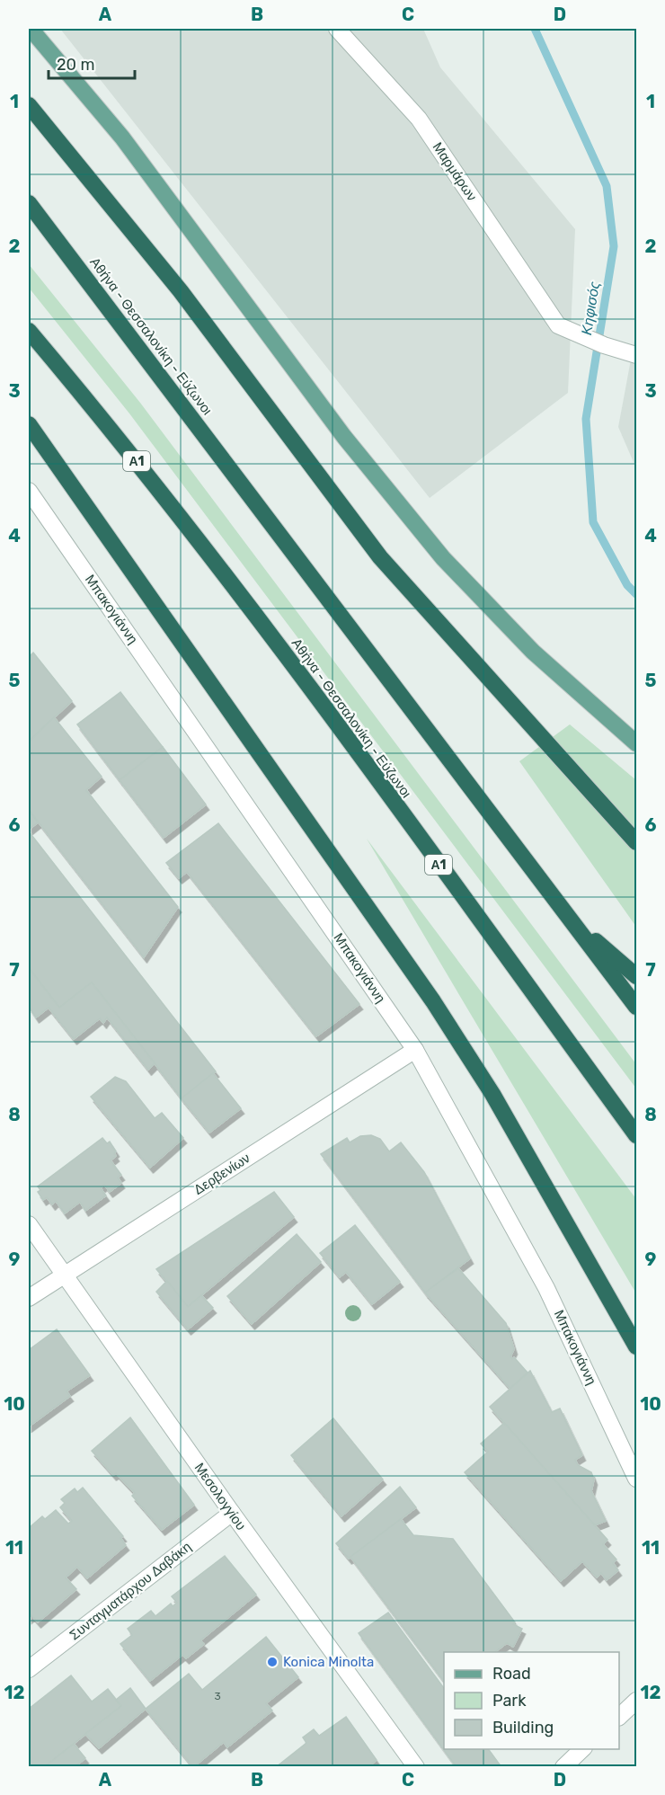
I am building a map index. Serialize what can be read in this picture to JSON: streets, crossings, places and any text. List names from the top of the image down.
{
  "streets": {
    "highway": ["Αθήνα - Θεσσαλονίκη - Εύζωνοι", "Α1"],
    "street": [
      "Μαρμάρων",
      "Μπακογιάννη",
      "Δερβενίων",
      "Μεσολογγίου",
      "Συνταγματάρχου Δαβάκη"
    ]
  },
  "crossings": [
    ["Μπακογιάννη", "Δερβενίων"],
    ["Δερβενίων", "Μεσολογγίου"],
    ["Μεσολογγίου", "Συνταγματάρχου Δαβάκη"]
  ],
  "water": ["Κηφισός"],
  "places": ["Konica Minolta"],
  "house_numbers": ["3"],
  "legend": ["Road", "Park", "Building"],
  "scale_bar": "20 m",
  "grid": {
    "columns": [
      "A",
      "B",
      "C",
      "D"
    ],
    "rows": [
      "1",
      "2",
      "3",
      "4",
      "5",
      "6",
      "7",
      "8",
      "9",
      "10",
      "11",
      "12"
    ]
  }
}
